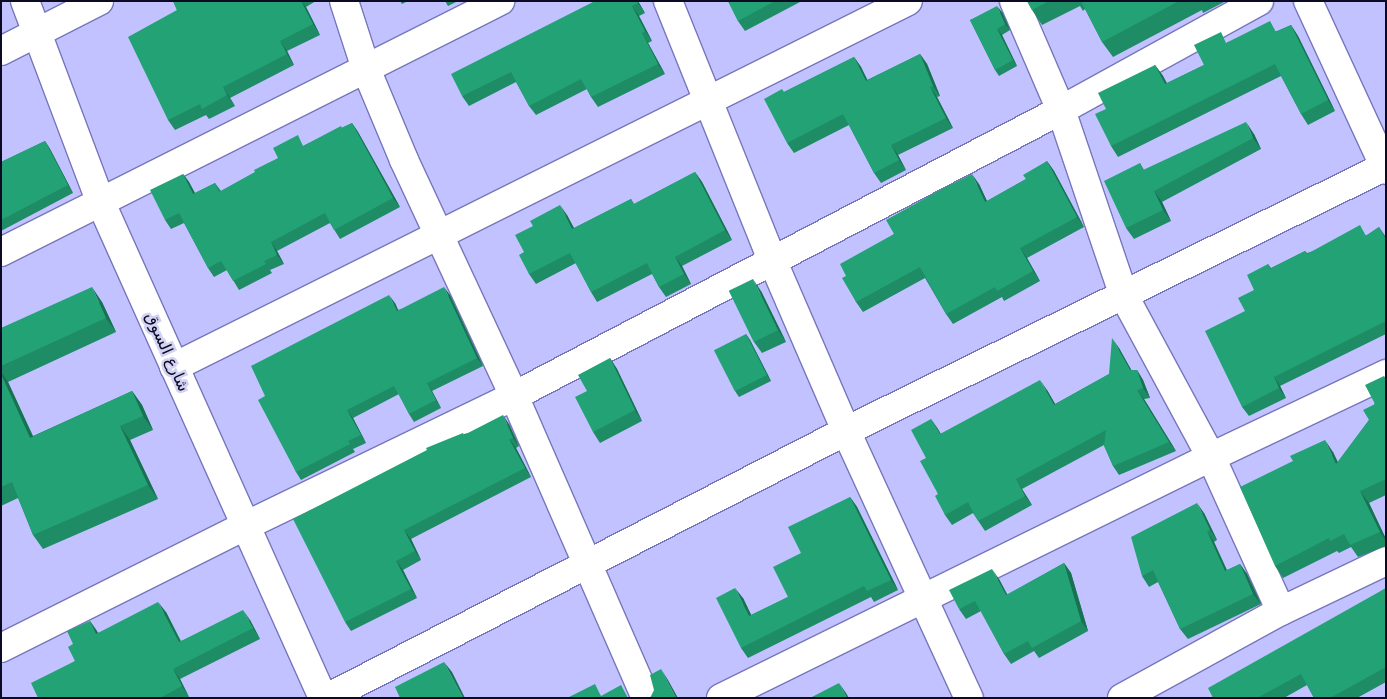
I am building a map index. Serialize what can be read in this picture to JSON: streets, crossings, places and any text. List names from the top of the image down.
{
  "streets": {
    "street": ["شارع السوق"]
  }
}
